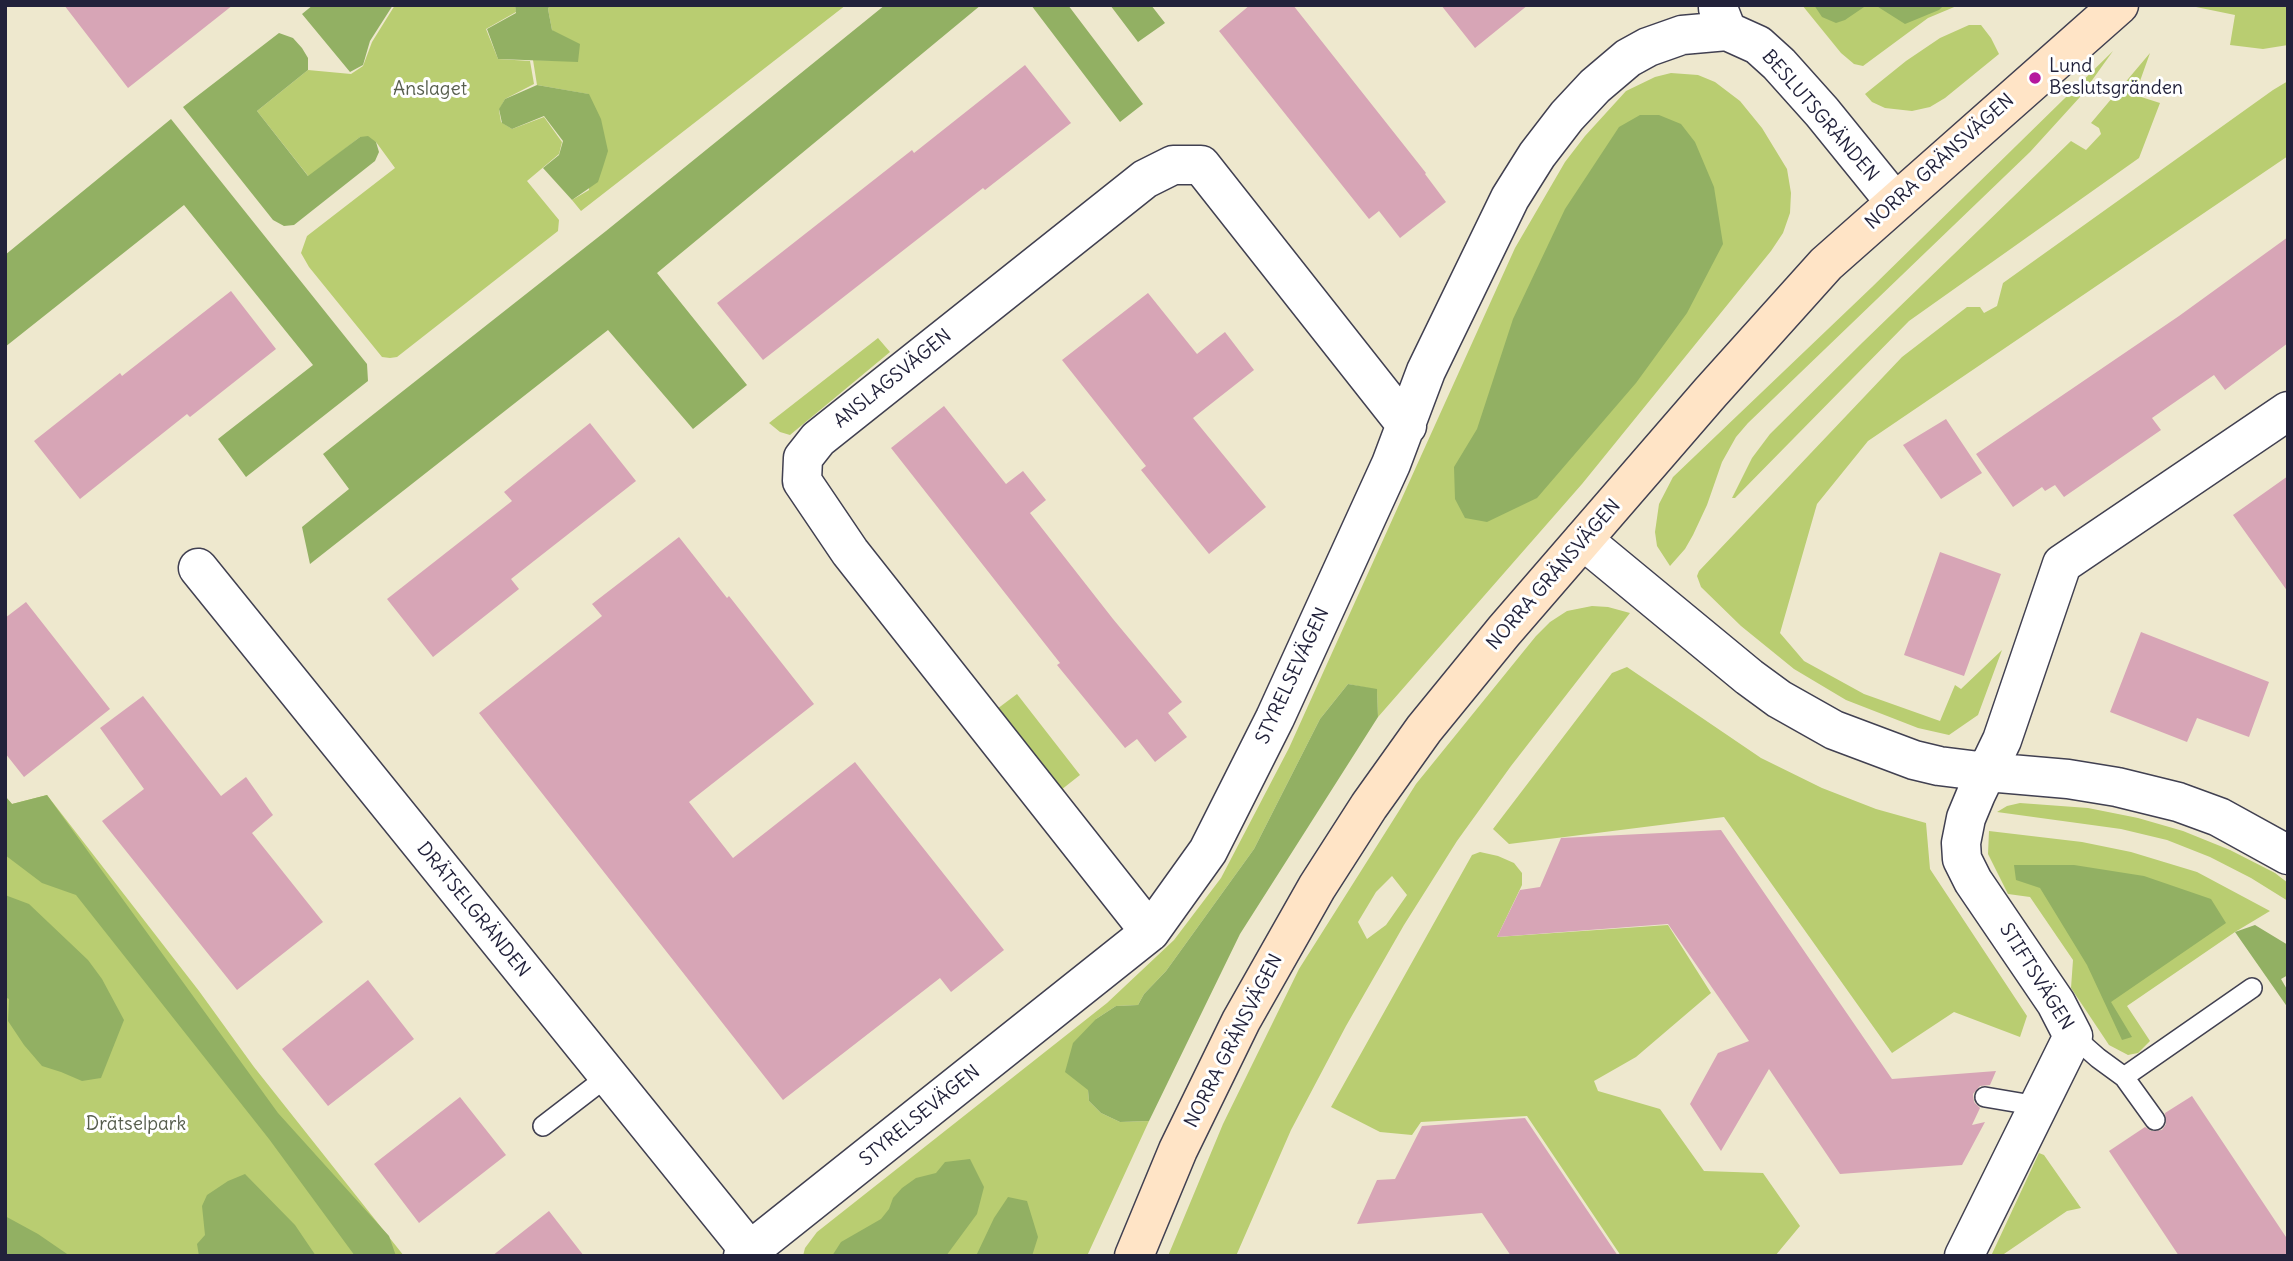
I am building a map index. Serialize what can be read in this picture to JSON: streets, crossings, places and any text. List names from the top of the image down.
{
  "streets": {
    "street": [
      "BESLUTSGRÄNDEN",
      "NORRA GRÄNSVÄGEN",
      "ANSLAGSVÄGEN",
      "STYRELSEVÄGEN",
      "DRÄTSELGRÄNDEN",
      "STIFTSVÄGEN"
    ]
  },
  "crossings": [
    ["BESLUTSGRÄNDEN", "NORRA GRÄNSVÄGEN"],
    ["BESLUTSGRÄNDEN", "STYRELSEVÄGEN"],
    ["ANSLAGSVÄGEN", "STYRELSEVÄGEN"],
    ["STYRELSEVÄGEN", "DRÄTSELGRÄNDEN"]
  ],
  "parks": ["Anslaget", "Drätselpark"],
  "places": ["Lund Beslutsgränden"]
}
